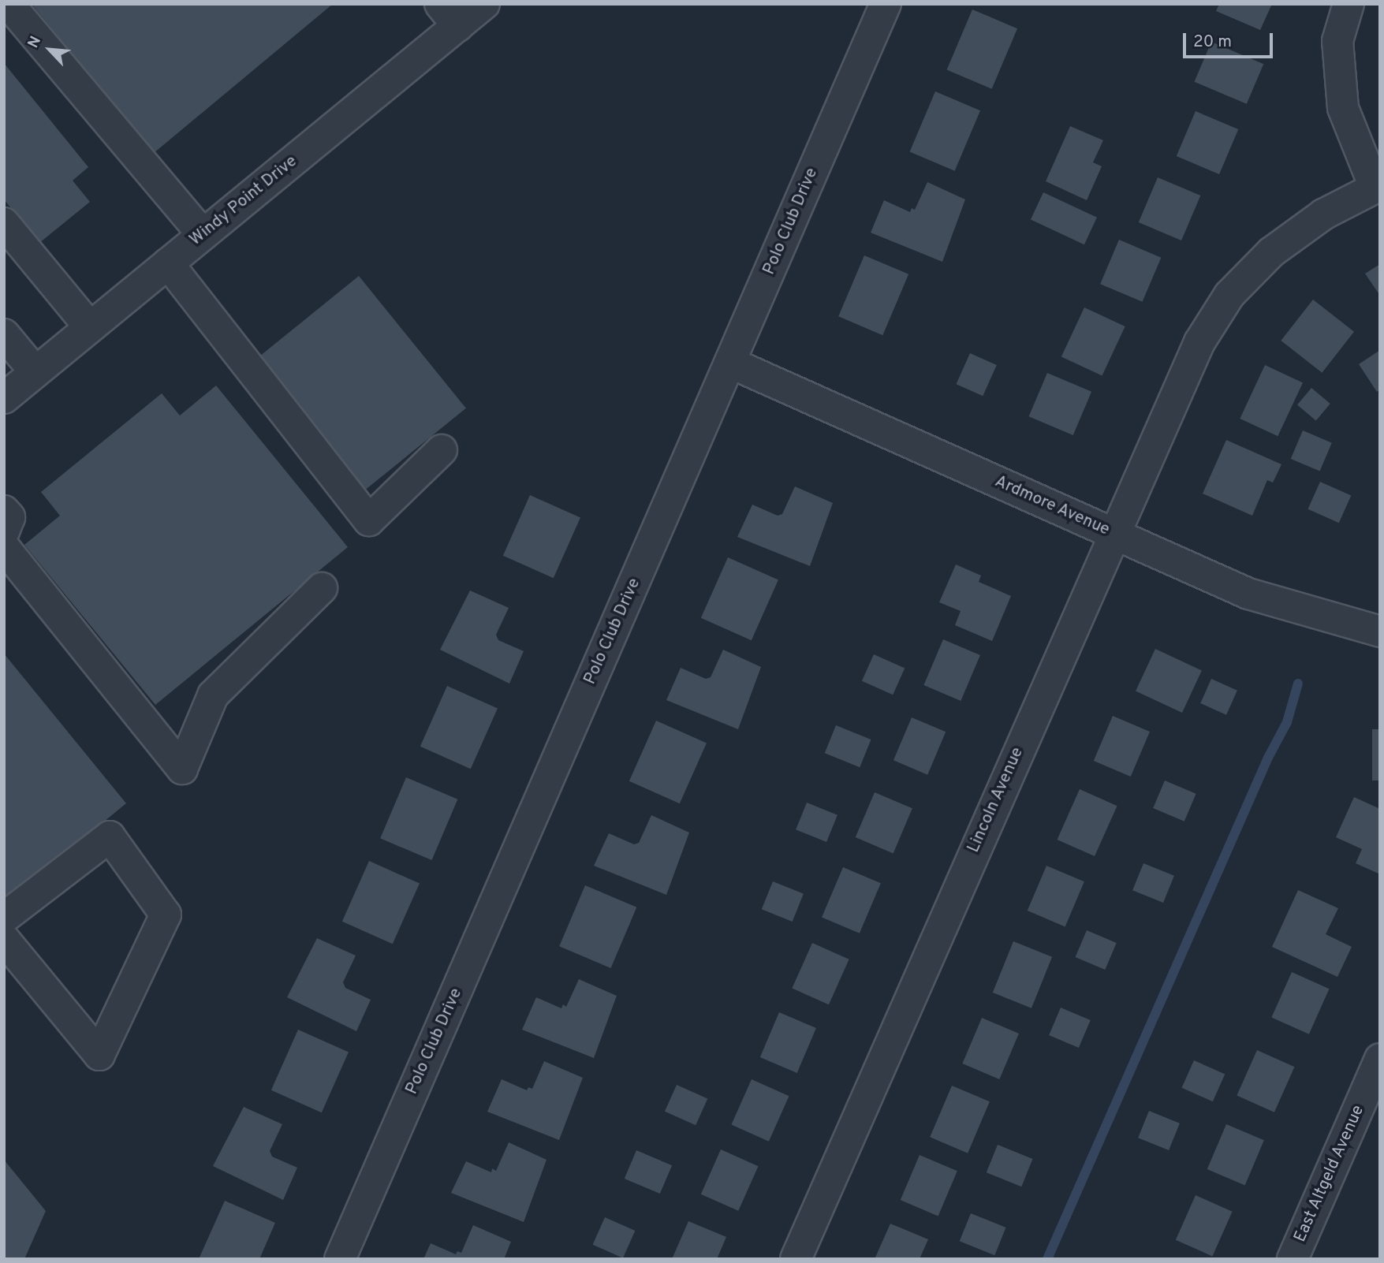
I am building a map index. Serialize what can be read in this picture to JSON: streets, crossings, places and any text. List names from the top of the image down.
{
  "streets": {
    "street": [
      "Windy Point Drive",
      "Polo Club Drive",
      "Ardmore Avenue",
      "Lincoln Avenue",
      "East Altgeld Avenue"
    ]
  },
  "crossings": [
    ["Polo Club Drive", "Ardmore Avenue"],
    ["Ardmore Avenue", "Lincoln Avenue"]
  ],
  "scale_bar": "20 m",
  "north": "top left"
}
